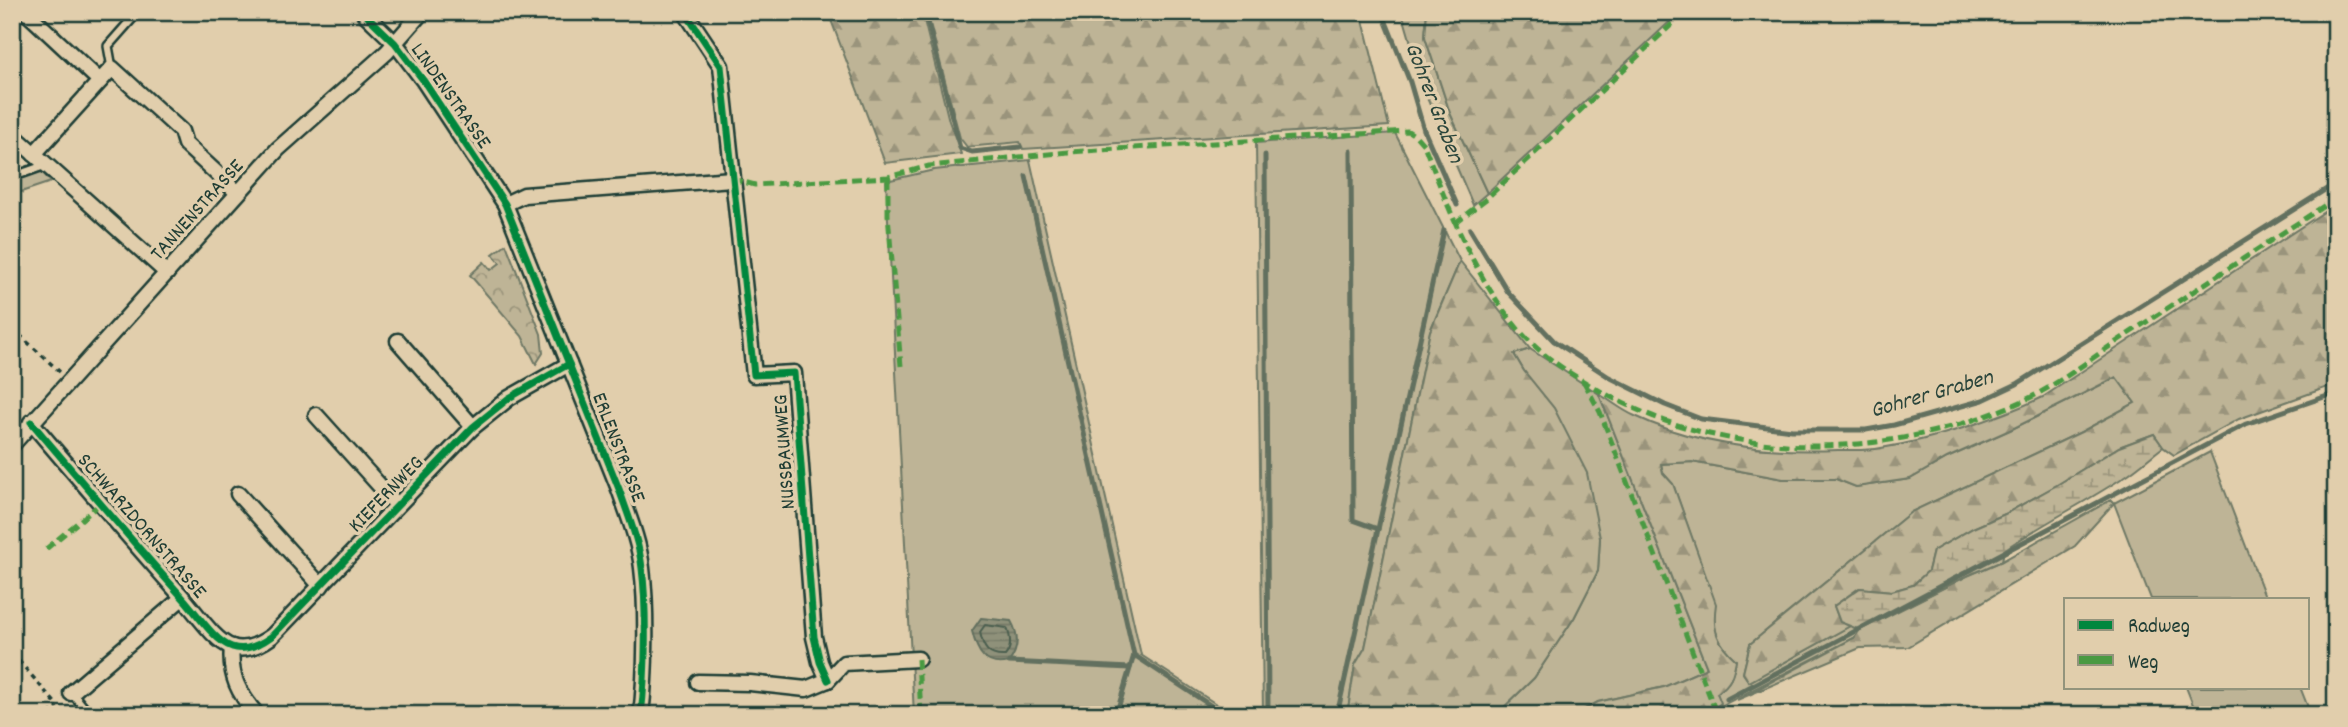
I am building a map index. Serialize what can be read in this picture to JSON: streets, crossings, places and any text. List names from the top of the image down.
{
  "streets": {
    "street": [
      "LINDENSTRASSE",
      "TANNENSTRASSE",
      "ERLENSTRASSE",
      "NUSSBAUMWEG",
      "KIEFERNWEG",
      "SCHWARZDORNSTRASSE"
    ]
  },
  "crossings": [
    ["LINDENSTRASSE", "TANNENSTRASSE"],
    ["LINDENSTRASSE", "ERLENSTRASSE"],
    ["TANNENSTRASSE", "SCHWARZDORNSTRASSE"],
    ["ERLENSTRASSE", "KIEFERNWEG"],
    ["KIEFERNWEG", "SCHWARZDORNSTRASSE"]
  ],
  "water": ["Gohrer Graben"],
  "legend": ["Radweg", "Weg"]
}
